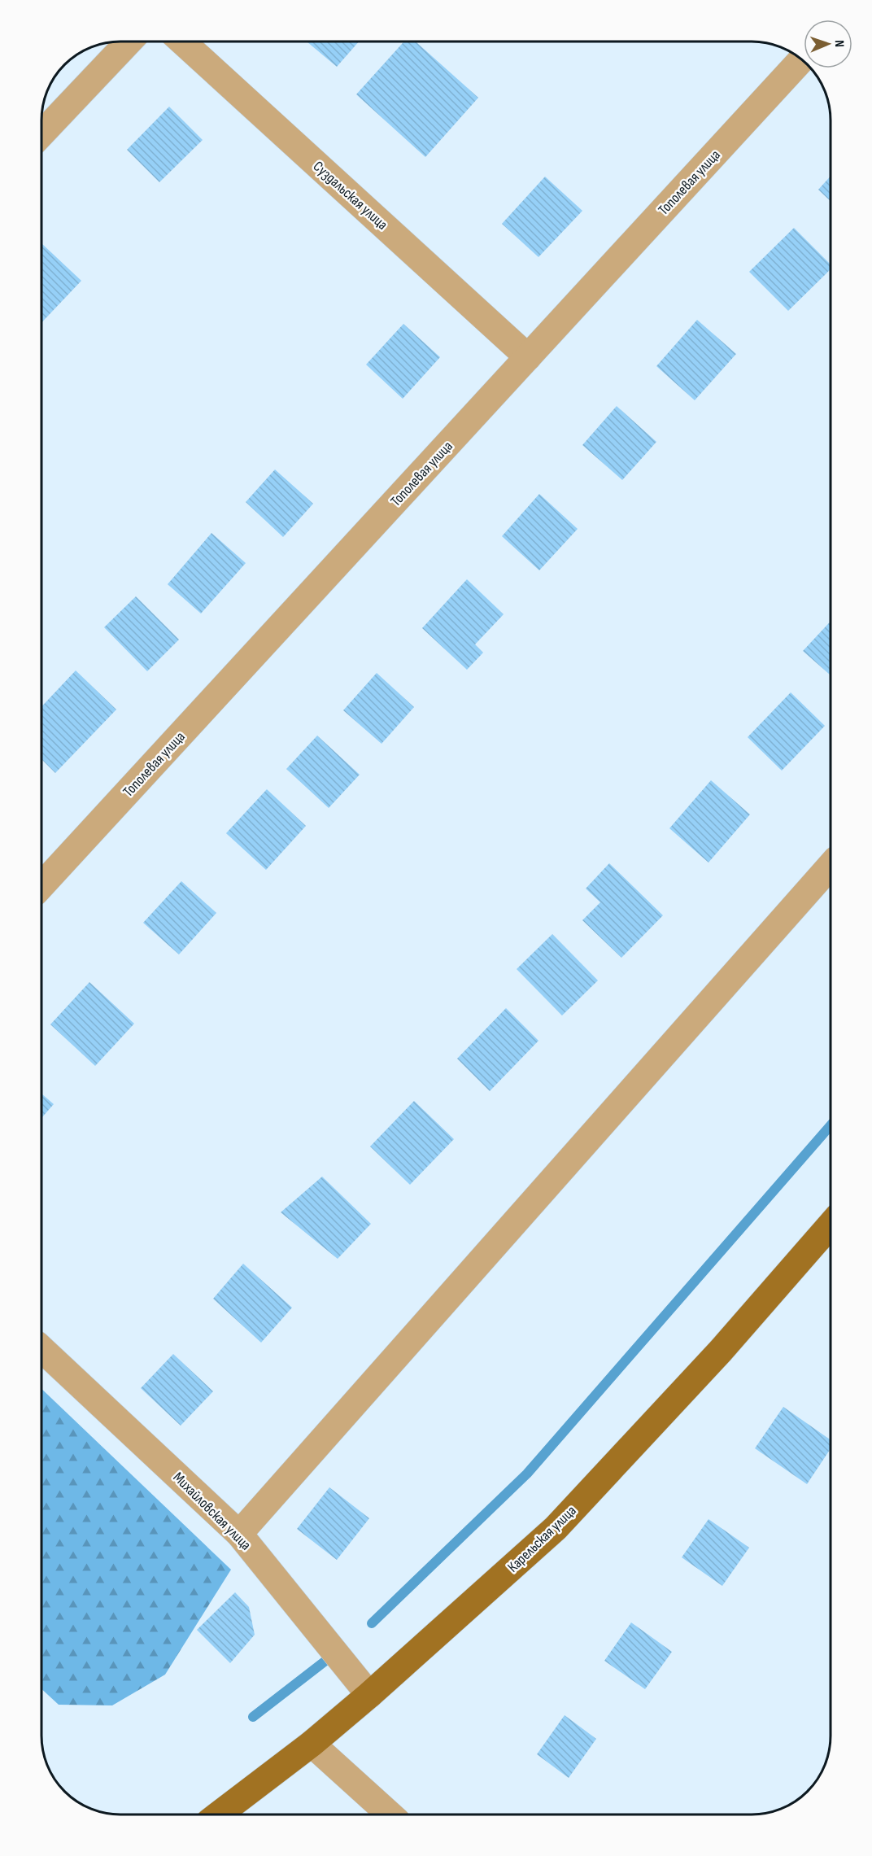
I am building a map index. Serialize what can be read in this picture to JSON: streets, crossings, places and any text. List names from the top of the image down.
{
  "streets": {
    "main road": ["Карельская улица"],
    "street": ["Тополевая улица", "Суздальская улица", "Михайловская улица"]
  },
  "crossings": [
    ["Тополевая улица", "Суздальская улица"],
    ["Михайловская улица", "Карельская улица"]
  ],
  "north": "right"
}
